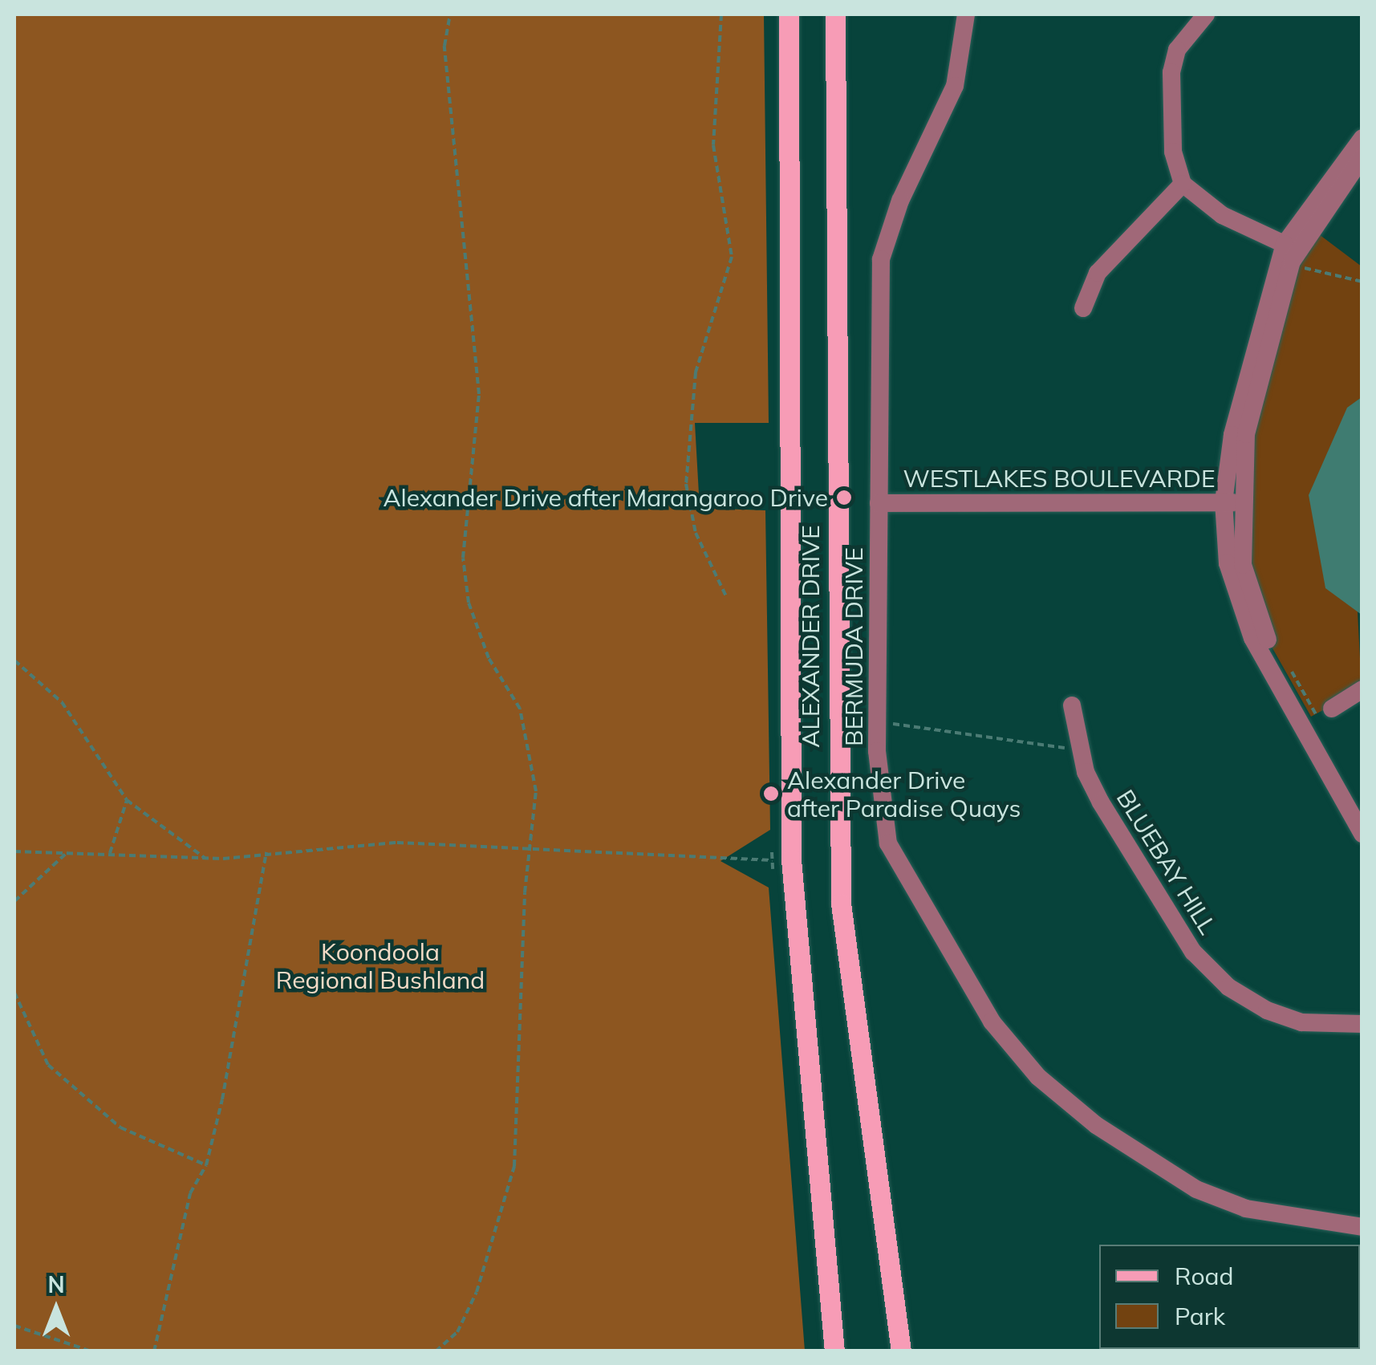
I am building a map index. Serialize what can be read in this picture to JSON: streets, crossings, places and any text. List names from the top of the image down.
{
  "streets": {
    "main road": ["ALEXANDER DRIVE"],
    "street": ["WESTLAKES BOULEVARDE", "BERMUDA DRIVE", "BLUEBAY HILL"]
  },
  "crossings": [
    ["WESTLAKES BOULEVARDE", "BERMUDA DRIVE"]
  ],
  "parks": ["Koondoola Regional Bushland"],
  "places": ["Alexander Drive after Marangaroo Drive", "Alexander Drive after Paradise Quays"],
  "legend": ["Road", "Park"],
  "north": "top"
}
